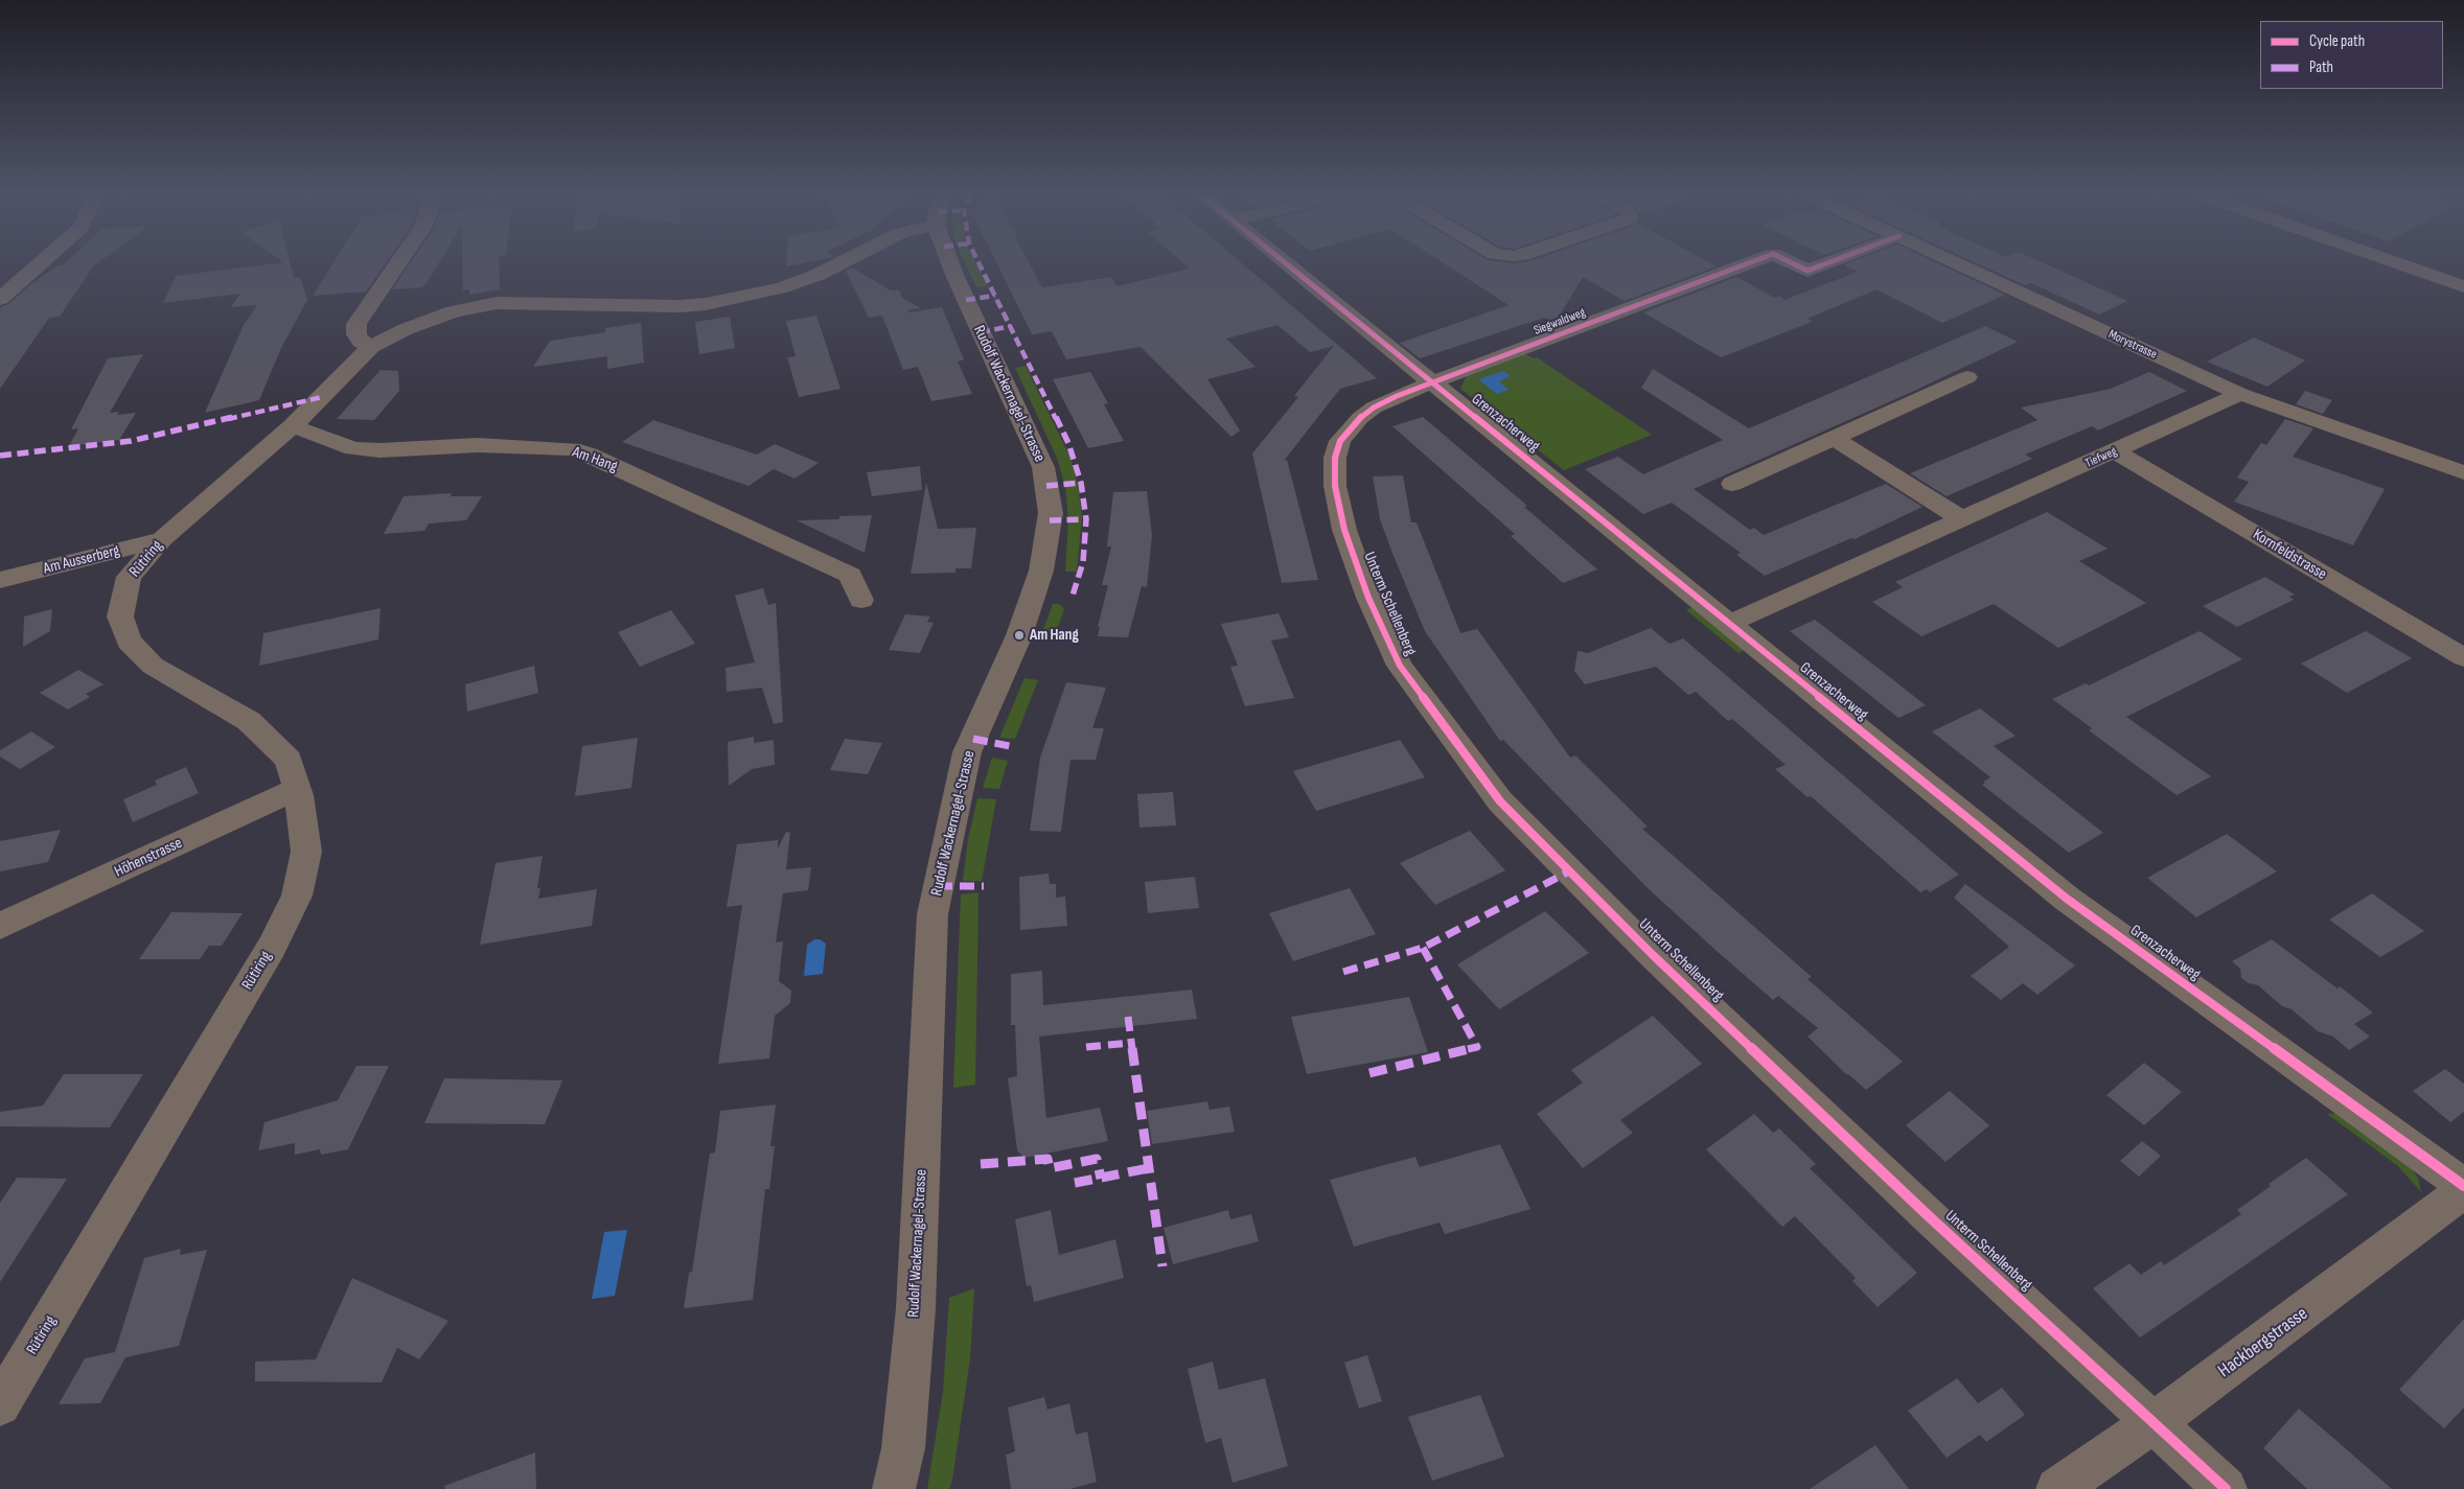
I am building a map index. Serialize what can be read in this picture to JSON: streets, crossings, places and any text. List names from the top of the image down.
{
  "streets": {
    "street": [
      "Siegwaldweg",
      "Morystrasse",
      "Rudolf Wackernagel-Strasse",
      "Grenzacherweg",
      "Tiefweg",
      "Am Hang",
      "Kornfeldstrasse",
      "Rütiring",
      "Am Ausserberg",
      "Unterm Schellenberg",
      "Höhenstrasse",
      "Hackbergstrasse"
    ]
  },
  "crossings": [
    ["Siegwaldweg", "Grenzacherweg"],
    ["Siegwaldweg", "Unterm Schellenberg"],
    ["Morystrasse", "Tiefweg"],
    ["Grenzacherweg", "Tiefweg"],
    ["Grenzacherweg", "Unterm Schellenberg"],
    ["Tiefweg", "Kornfeldstrasse"],
    ["Am Hang", "Rütiring"],
    ["Rütiring", "Am Ausserberg"],
    ["Rütiring", "Höhenstrasse"],
    ["Unterm Schellenberg", "Hackbergstrasse"]
  ],
  "places": ["Am Hang"],
  "legend": ["Cycle path", "Path"]
}
